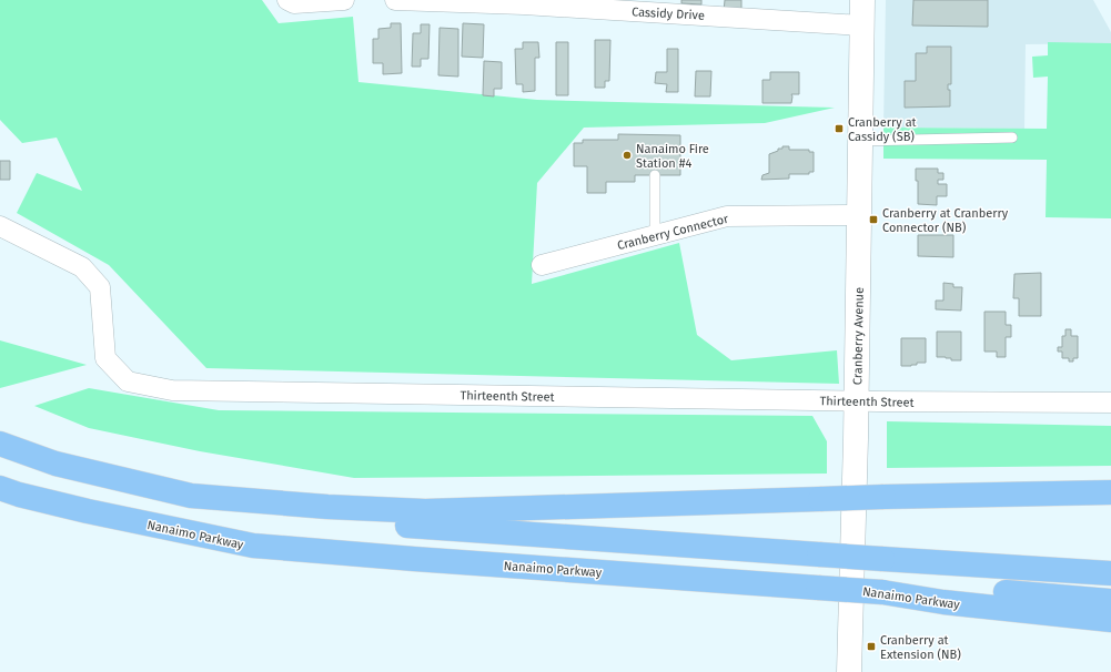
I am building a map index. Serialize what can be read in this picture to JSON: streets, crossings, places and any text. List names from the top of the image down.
{
  "streets": {
    "highway": ["Nanaimo Parkway"],
    "street": [
      "Cassidy Drive",
      "Cranberry Connector",
      "Cranberry Avenue",
      "Thirteenth Street"
    ]
  },
  "crossings": [
    ["Cassidy Drive", "Cranberry Avenue"],
    ["Cranberry Connector", "Cranberry Avenue"],
    ["Cranberry Avenue", "Thirteenth Street"]
  ],
  "places": {
    "transit": ["Cranberry at Cassidy (SB)", "Cranberry at Cranberry Connector (NB)", "Cranberry at Extension (NB)"],
    "other": ["Nanaimo Fire Station #4"]
  }
}
